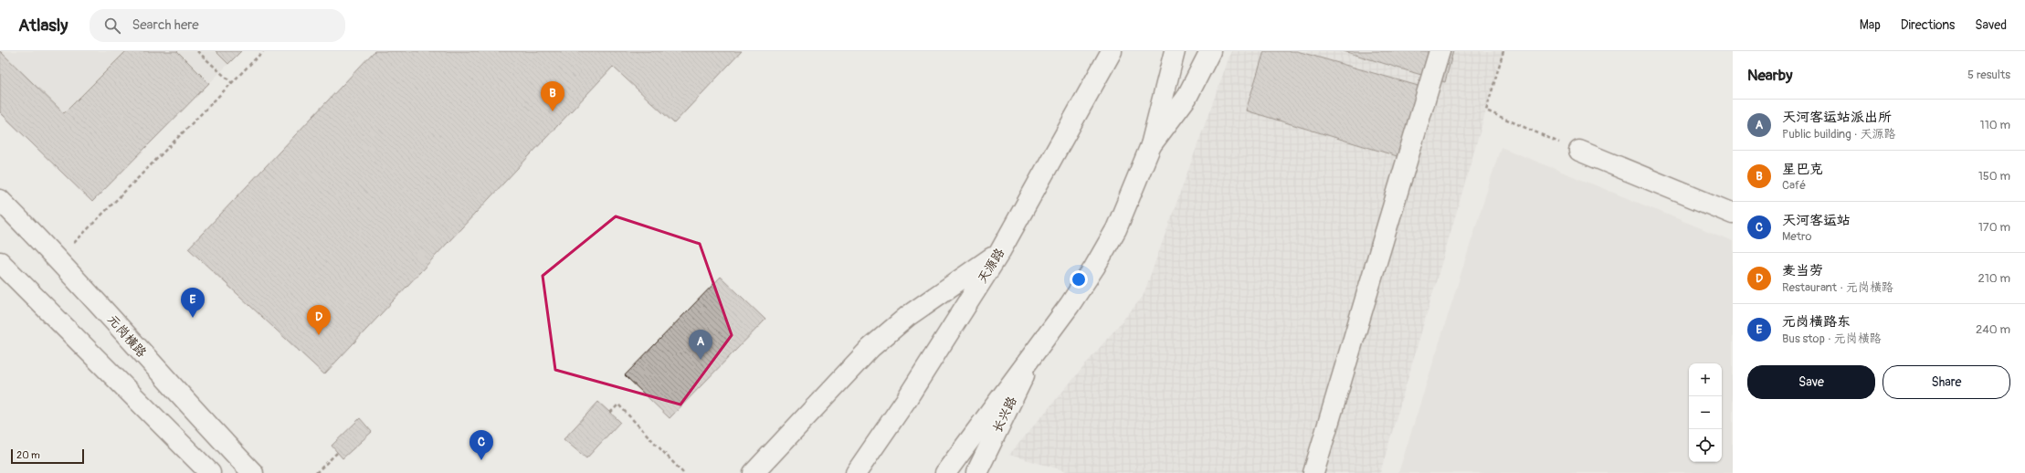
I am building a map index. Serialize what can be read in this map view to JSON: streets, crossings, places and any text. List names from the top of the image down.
{
  "streets": {
    "main road": ["天源路", "元岗横路", "长兴路"]
  },
  "scale_bar": "20 m",
  "page": {
    "header": "Atlasly",
    "search": "Search here",
    "nav": ["Map", "Directions", "Saved"],
    "heading": ["Nearby", "5 results"],
    "pins": [
      "B",
      "E",
      "D",
      "A",
      "C"
    ],
    "list": [
      {
        "mark": "A",
        "name": "天河客运站派出所",
        "note": "Public building · 天源路",
        "value": "110 m"
      },
      {
        "mark": "B",
        "name": "星巴克",
        "note": "Café",
        "value": "150 m"
      },
      {
        "mark": "C",
        "name": "天河客运站",
        "note": "Metro",
        "value": "170 m"
      },
      {
        "mark": "D",
        "name": "麦当劳",
        "note": "Restaurant · 元岗横路",
        "value": "210 m"
      },
      {
        "mark": "E",
        "name": "元岗横路东",
        "note": "Bus stop · 元岗横路",
        "value": "240 m"
      }
    ],
    "buttons": ["Save", "Share"],
    "map_buttons": ["+", "−"],
    "scale": "20 m"
  }
}
